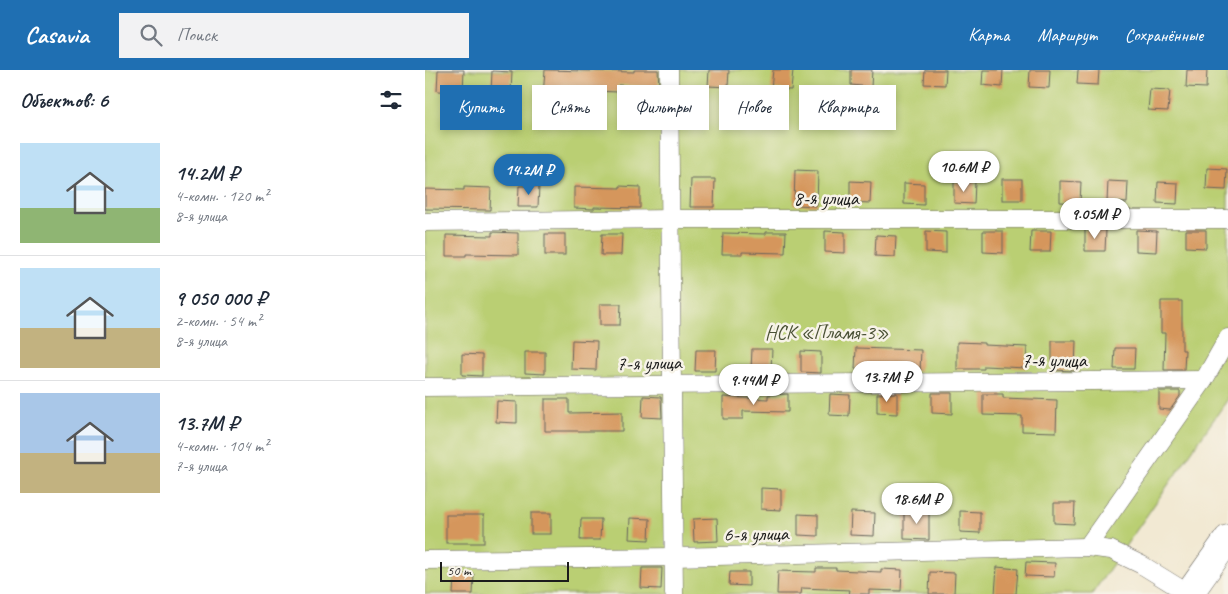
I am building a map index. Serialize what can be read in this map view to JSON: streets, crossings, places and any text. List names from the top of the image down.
{
  "streets": {
    "street": ["8-я улица", "7-я улица", "6-я улица"]
  },
  "parks": ["НСК «Пламя-3»"],
  "scale_bar": "50 m",
  "page": {
    "header": "Casavia",
    "search": "Поиск",
    "nav": ["Карта", "Маршрут", "Сохранённые"],
    "heading": "Объектов: 6",
    "chip": [
      "Купить",
      "Снять",
      "Фильтры",
      "Новое",
      "Квартира"
    ],
    "list": [
      {
        "name": "14.2M ₽",
        "note": "4-комн. · 120 m² · 8-я улица"
      },
      {
        "name": "9 050 000 ₽",
        "note": "2-комн. · 54 m² · 8-я улица"
      },
      {
        "name": "13.7M ₽",
        "note": "4-комн. · 104 m² · 7-я улица"
      }
    ],
    "price": [
      "10.6M ₽",
      "14.2M ₽",
      "9.05M ₽",
      "13.7M ₽",
      "9.44M ₽",
      "18.6M ₽"
    ],
    "scale": "50 m"
  }
}
